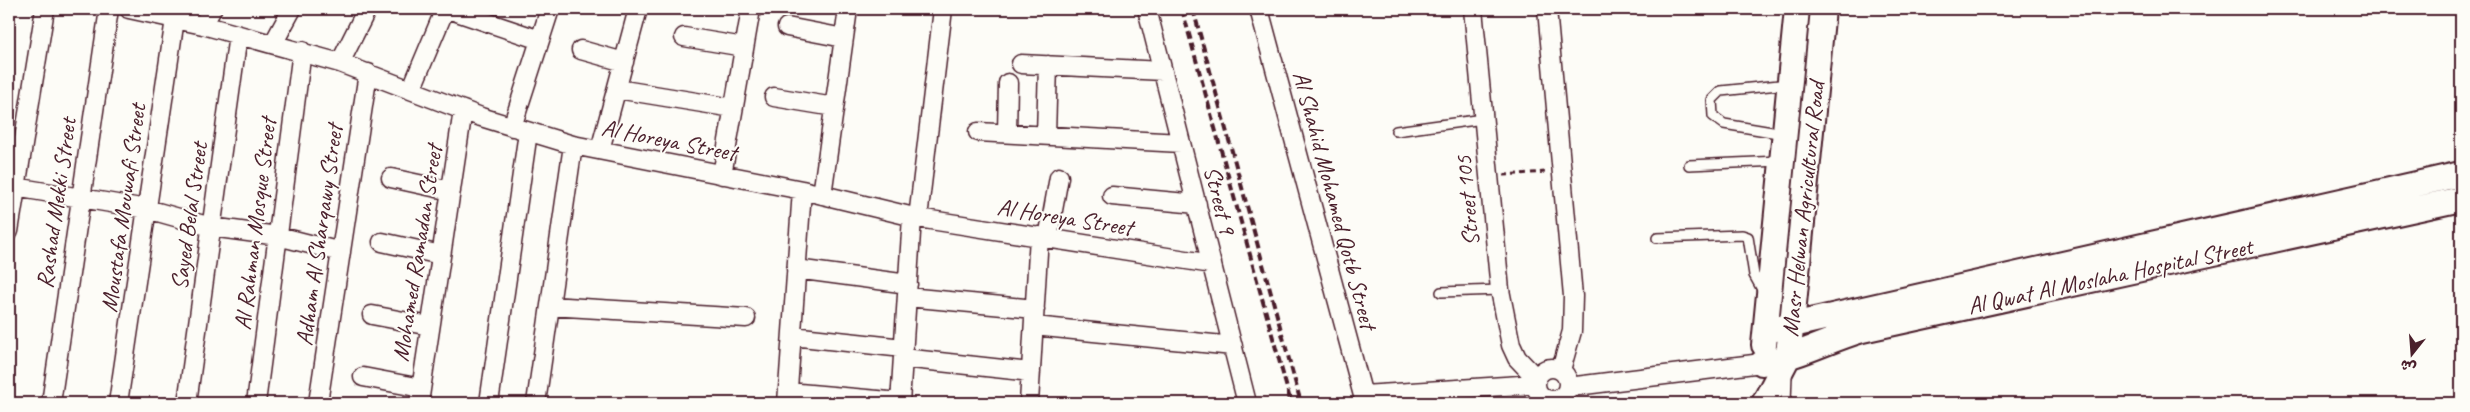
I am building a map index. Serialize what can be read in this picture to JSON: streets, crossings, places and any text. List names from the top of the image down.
{
  "streets": {
    "street": [
      "Al Horeya Street",
      "Street 9",
      "Al Shahid Mohamed Qotb Street",
      "Street 105",
      "Rashad Mekki Street",
      "Moustafa Mouwafi Street",
      "Masr Helwan Agricultural Road",
      "Sayed Belal Street",
      "Al Rahman Mosque Street",
      "Adham Al Sharqawy Street",
      "Mohamed Ramadan Street",
      "Al Qwat Al Moslaha Hospital Street"
    ]
  },
  "crossings": [
    ["Al Horeya Street", "Street 9"],
    ["Al Horeya Street", "Moustafa Mouwafi Street"],
    ["Al Horeya Street", "Sayed Belal Street"],
    ["Al Horeya Street", "Al Rahman Mosque Street"],
    ["Al Horeya Street", "Adham Al Sharqawy Street"],
    ["Al Horeya Street", "Mohamed Ramadan Street"],
    ["Masr Helwan Agricultural Road", "Al Qwat Al Moslaha Hospital Street"]
  ],
  "north": "bottom"
}
